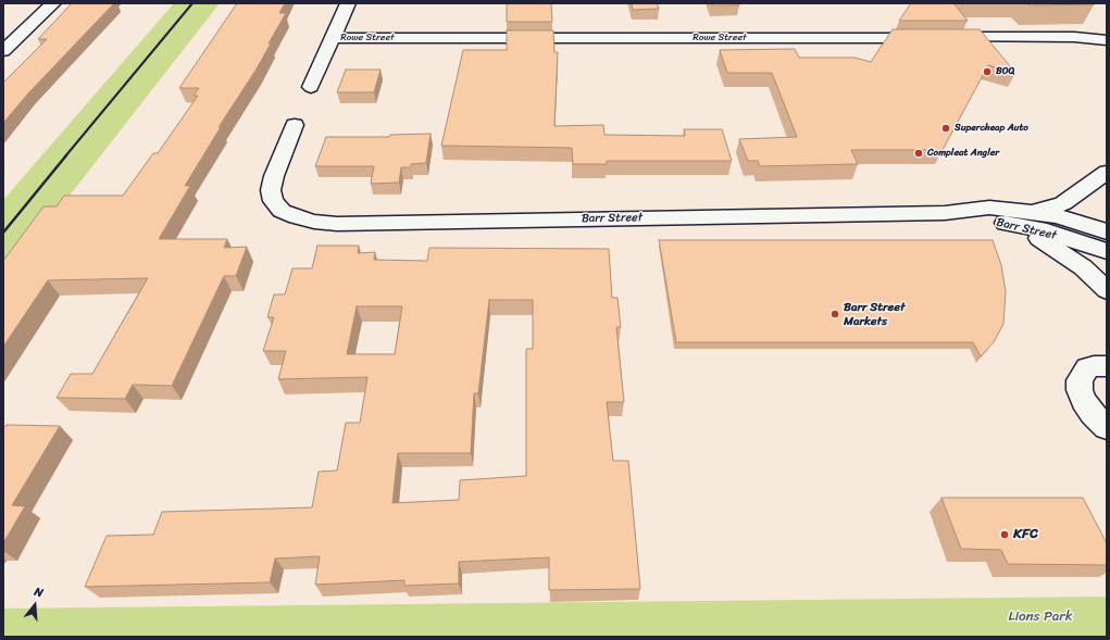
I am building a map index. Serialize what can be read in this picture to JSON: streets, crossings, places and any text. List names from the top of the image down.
{
  "streets": {
    "street": ["Rowe Street", "Barr Street"]
  },
  "parks": ["Lions Park"],
  "places": [
    "BOQ",
    "Supercheap Auto",
    "Compleat Angler",
    "Barr Street Markets",
    "KFC"
  ],
  "north": "top"
}
